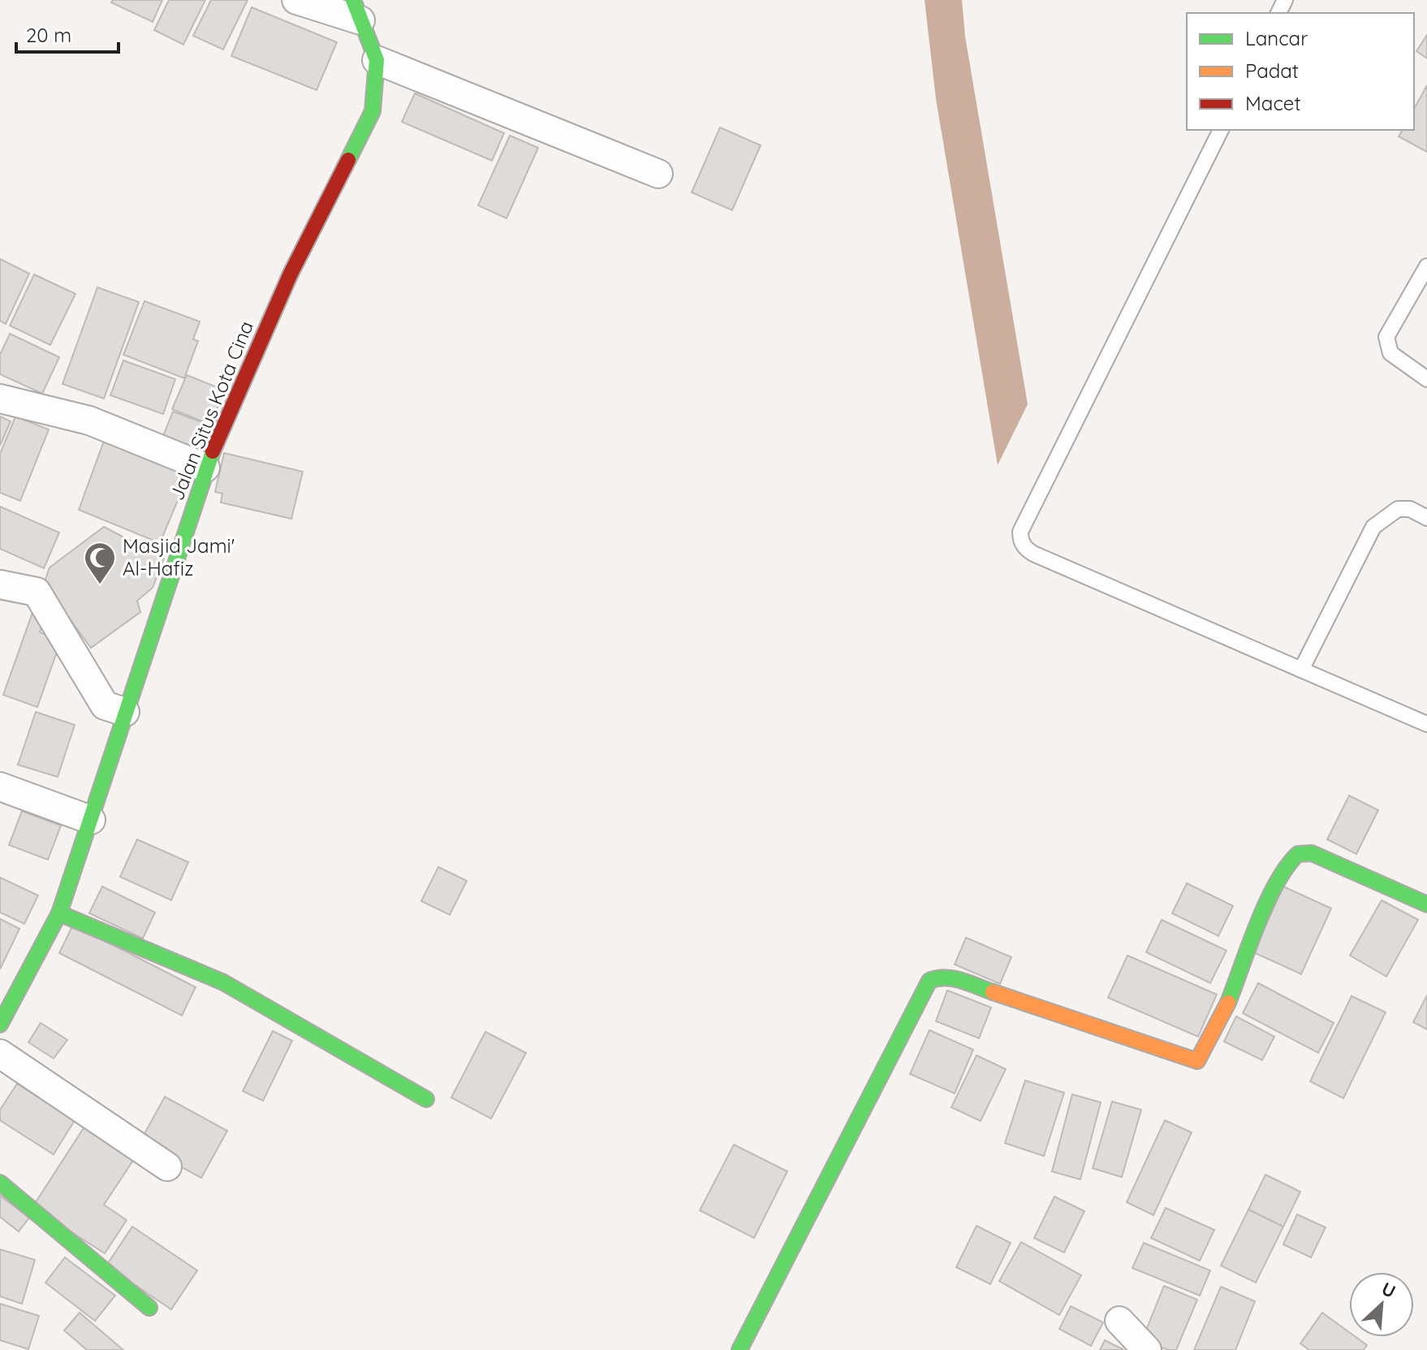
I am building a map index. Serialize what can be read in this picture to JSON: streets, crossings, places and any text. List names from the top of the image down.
{
  "streets": {
    "street": ["Jalan Situs Kota Cina"]
  },
  "places": {
    "mosque": ["Masjid Jami' Al-Hafiz"]
  },
  "legend": ["Lancar", "Padat", "Macet"],
  "scale_bar": "20 m",
  "north": "top right"
}
